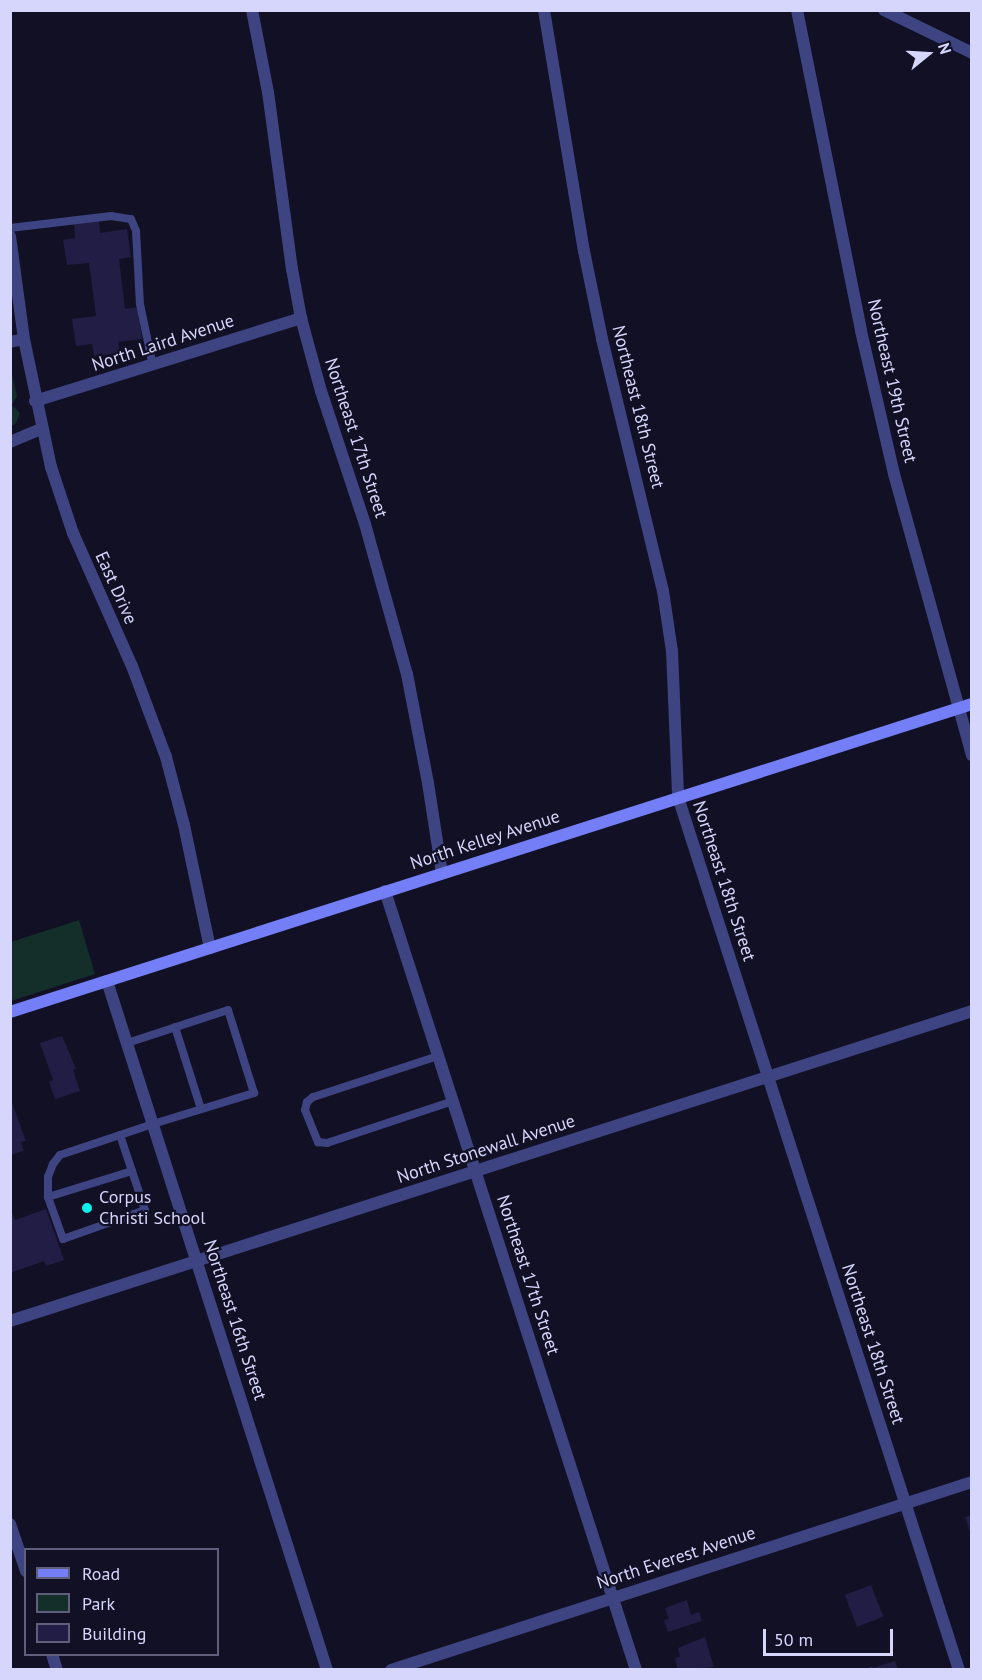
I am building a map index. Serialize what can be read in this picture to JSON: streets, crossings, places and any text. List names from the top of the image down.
{
  "streets": {
    "street": [
      "North Laird Avenue",
      "Northeast 19th Street",
      "Northeast 18th Street",
      "Northeast 17th Street",
      "East Drive",
      "North Kelley Avenue",
      "North Stonewall Avenue",
      "Northeast 16th Street",
      "North Everest Avenue"
    ]
  },
  "crossings": [
    ["North Laird Avenue", "Northeast 17th Street"],
    ["North Laird Avenue", "East Drive"],
    ["Northeast 19th Street", "North Kelley Avenue"],
    ["Northeast 18th Street", "North Kelley Avenue"],
    ["Northeast 18th Street", "North Stonewall Avenue"],
    ["Northeast 18th Street", "North Everest Avenue"],
    ["Northeast 17th Street", "North Kelley Avenue"],
    ["Northeast 17th Street", "North Stonewall Avenue"],
    ["Northeast 17th Street", "North Everest Avenue"],
    ["East Drive", "North Kelley Avenue"],
    ["North Kelley Avenue", "Northeast 16th Street"],
    ["North Stonewall Avenue", "Northeast 16th Street"]
  ],
  "places": ["Corpus Christi School"],
  "legend": ["Road", "Park", "Building"],
  "scale_bar": "50 m",
  "north": "right"
}
